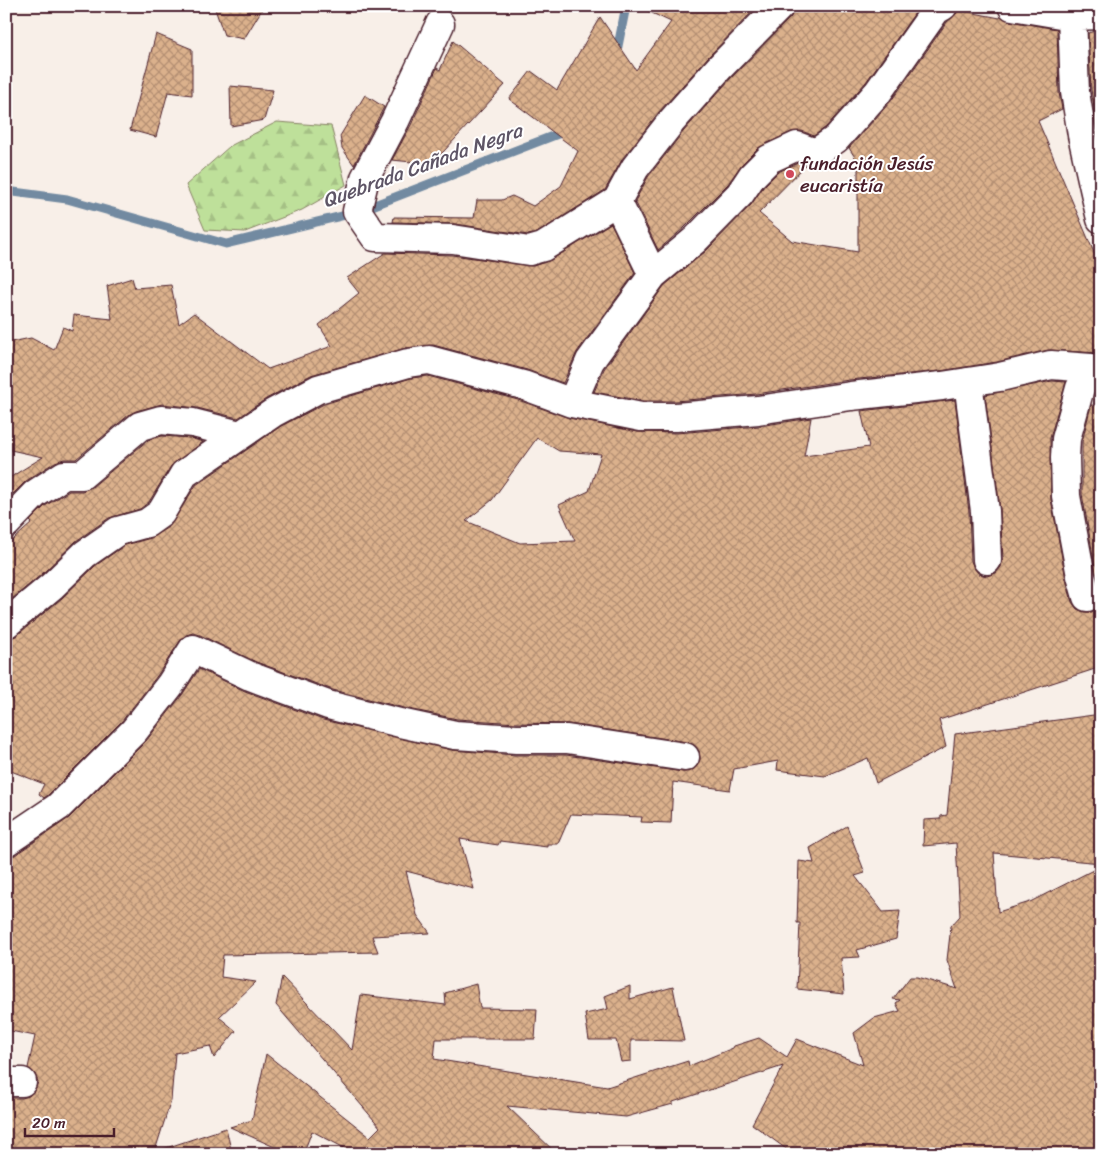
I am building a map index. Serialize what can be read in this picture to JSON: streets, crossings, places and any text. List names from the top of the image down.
{
  "water": ["Quebrada Cañada Negra"],
  "places": ["fundación Jesús eucaristía"],
  "scale_bar": "20 m"
}
